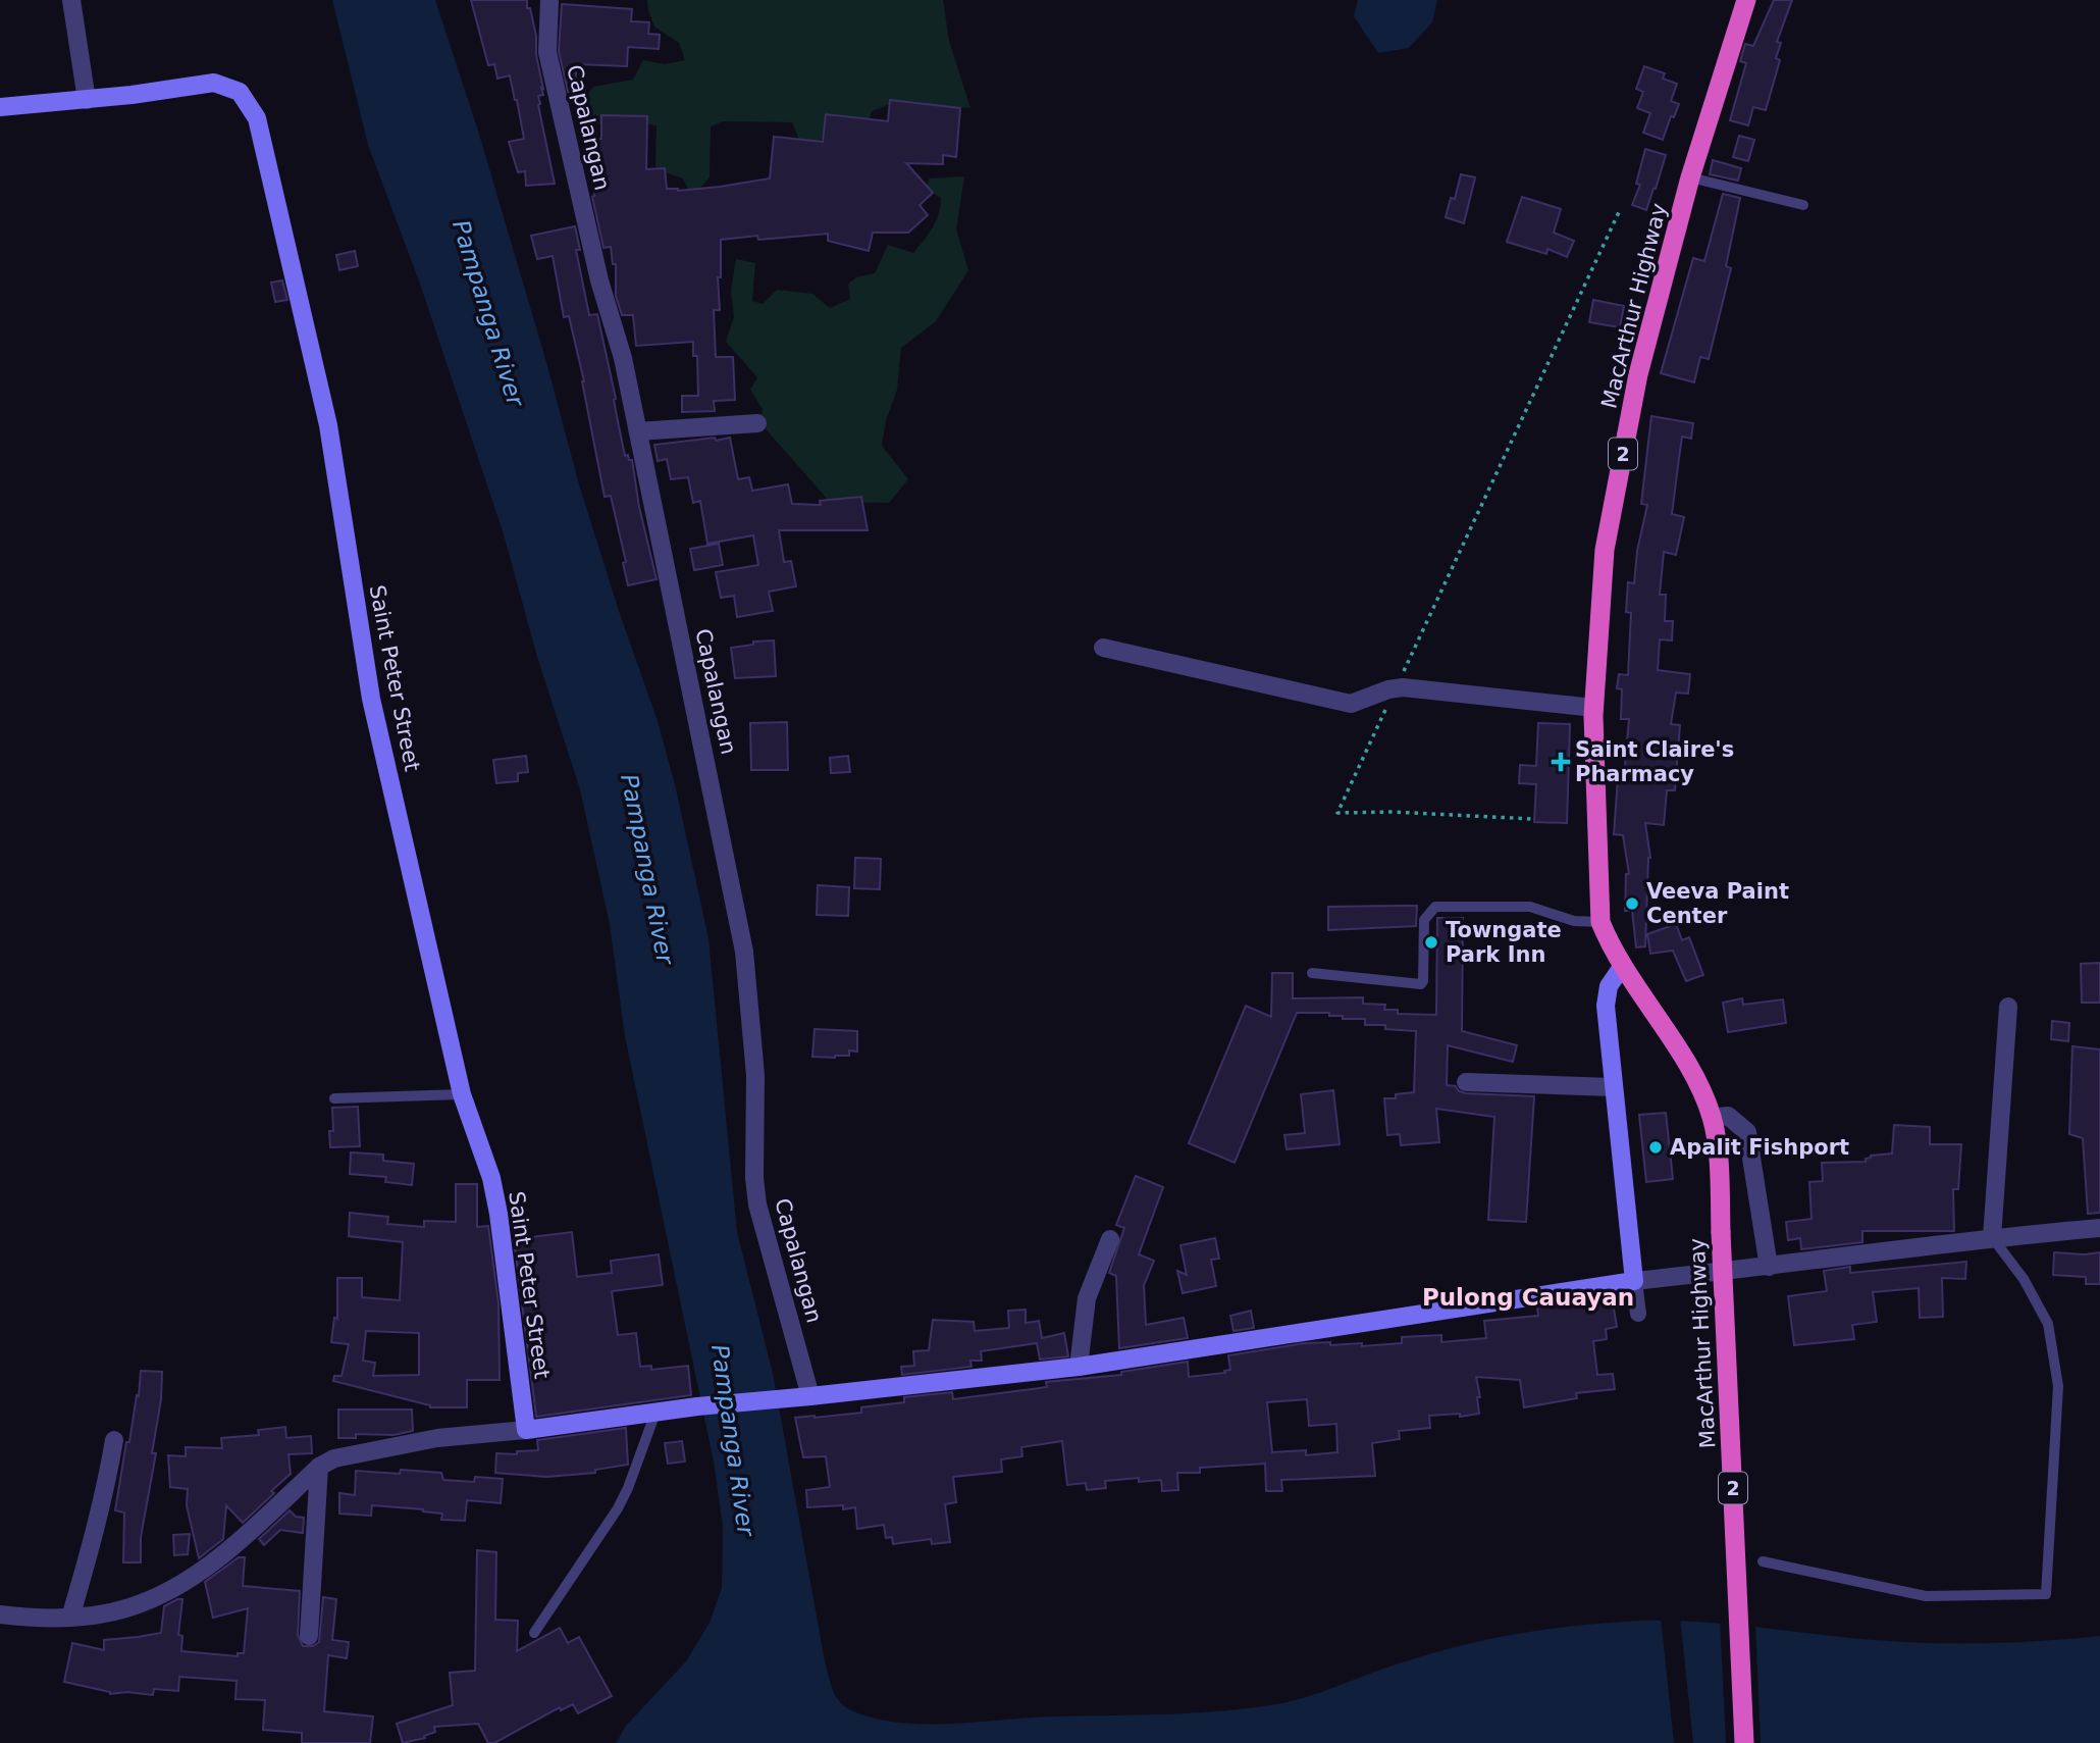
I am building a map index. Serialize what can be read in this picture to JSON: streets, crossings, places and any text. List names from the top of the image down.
{
  "streets": {
    "highway": ["MacArthur Highway", "2"],
    "main road": ["Saint Peter Street"],
    "street": ["Capalangan"]
  },
  "districts": ["Pulong Cauayan"],
  "water": ["Pampanga River"],
  "places": {
    "health": ["Saint Claire's Pharmacy"],
    "other": ["Veeva Paint Center", "Towngate Park Inn", "Apalit Fishport"]
  }
}
